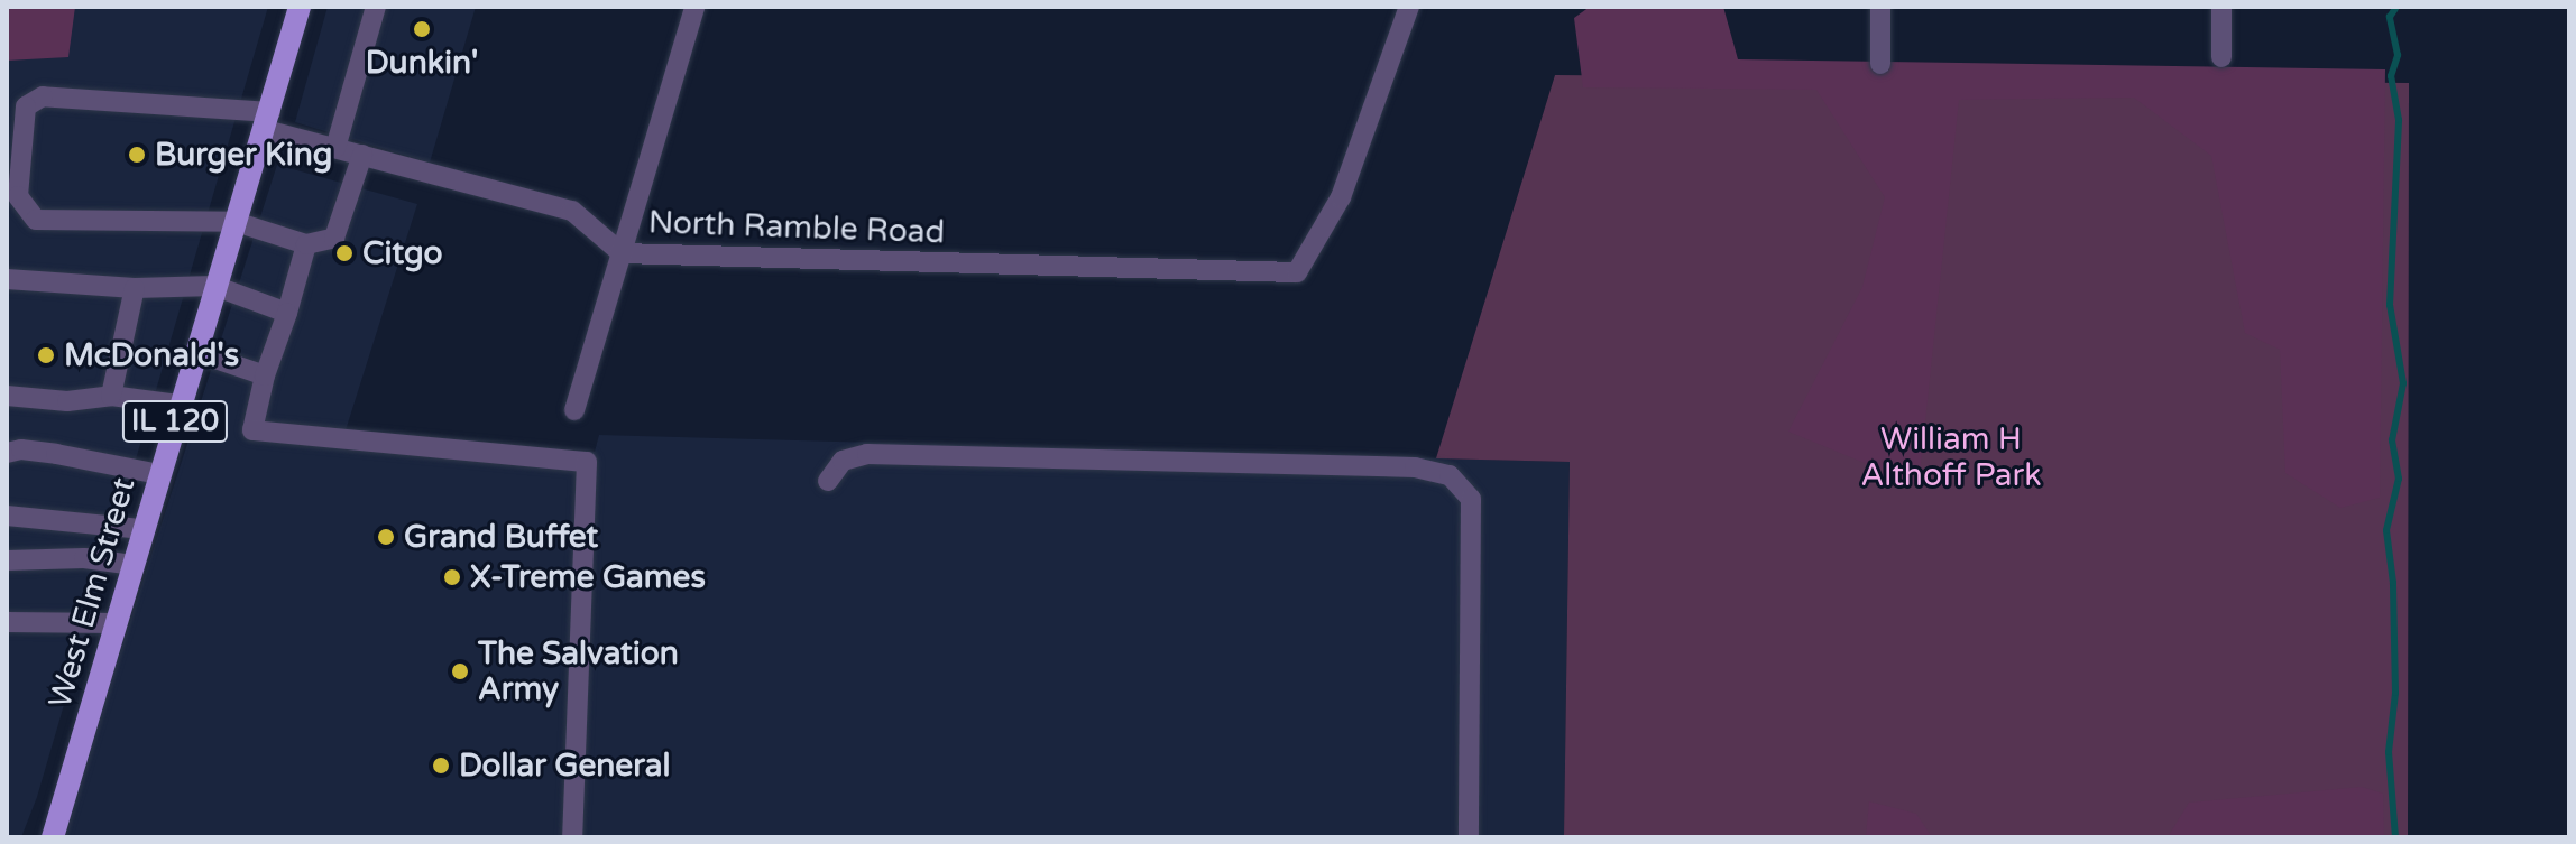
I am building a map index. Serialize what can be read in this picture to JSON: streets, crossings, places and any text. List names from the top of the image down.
{
  "streets": {
    "main road": ["IL 120", "West Elm Street"],
    "street": ["North Ramble Road"]
  },
  "crossings": [
    ["North Ramble Road", "West Elm Street"]
  ],
  "parks": ["William H Althoff Park"],
  "places": [
    "Dunkin'",
    "Burger King",
    "Citgo",
    "McDonald's",
    "Grand Buffet",
    "X-Treme Games",
    "The Salvation Army",
    "Dollar General"
  ]
}
